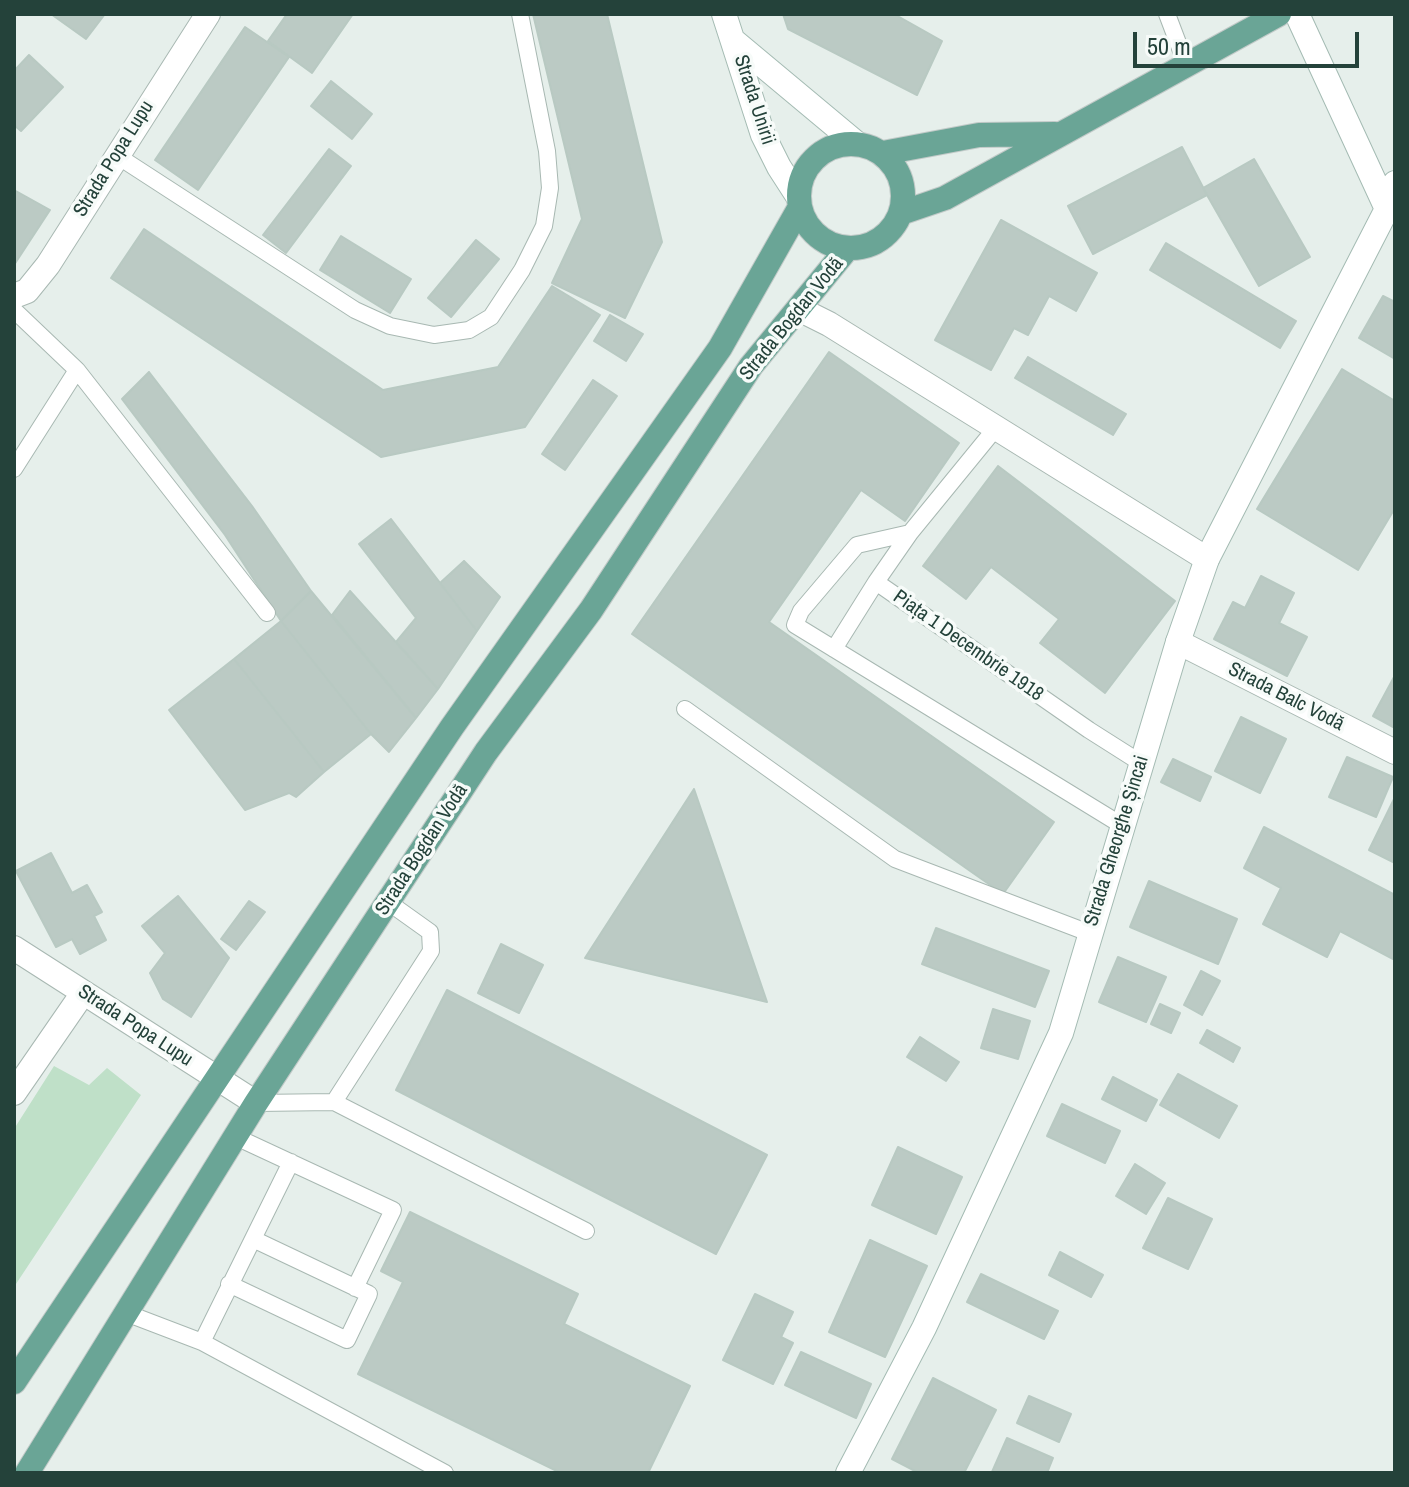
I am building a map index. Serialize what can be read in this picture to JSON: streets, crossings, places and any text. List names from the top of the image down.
{
  "streets": {
    "main road": [
      "Strada Unirii",
      "Strada Popa Lupu",
      "Strada Bogdan Vodă",
      "Strada Balc Vodă",
      "Strada Gheorghe Șincai"
    ],
    "lane": ["Piața 1 Decembrie 1918"]
  },
  "crossings": [
    ["Strada Unirii", "Strada Bogdan Vodă"],
    ["Strada Popa Lupu", "Strada Bogdan Vodă"],
    ["Piața 1 Decembrie 1918", "Strada Gheorghe Șincai"],
    ["Strada Balc Vodă", "Strada Gheorghe Șincai"]
  ],
  "scale_bar": "50 m"
}
